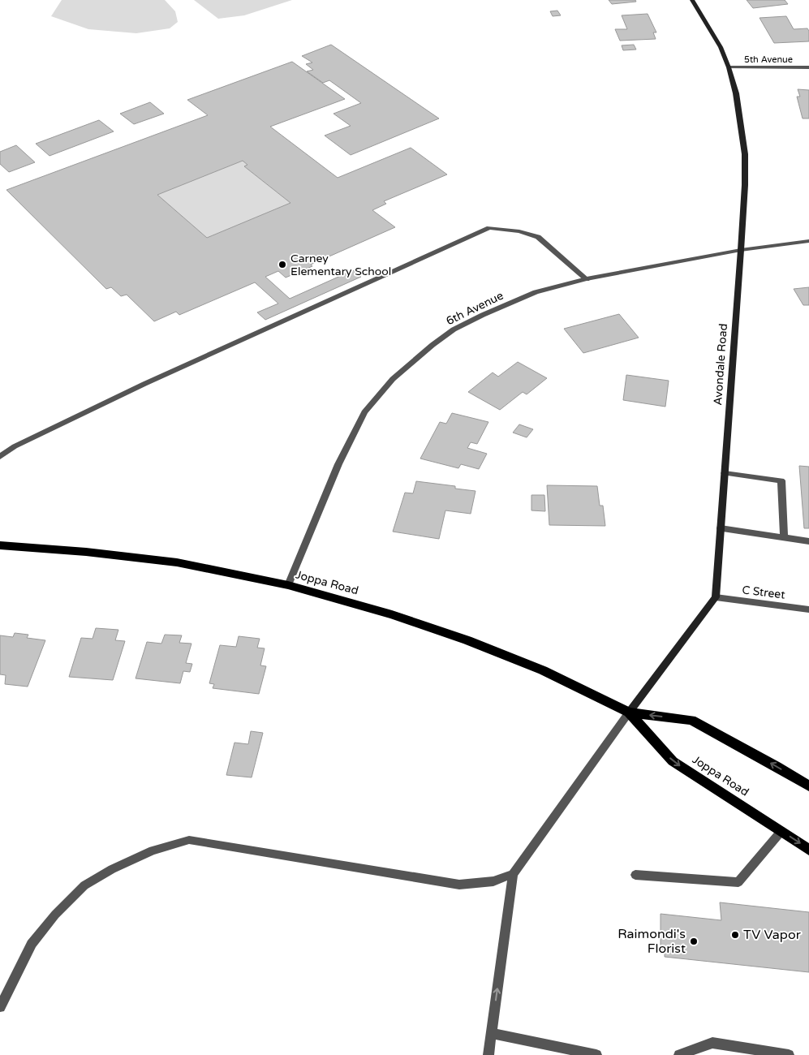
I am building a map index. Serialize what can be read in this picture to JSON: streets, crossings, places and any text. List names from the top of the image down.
{
  "streets": {
    "main road": ["Joppa Road"],
    "street": [
      "5th Avenue",
      "6th Avenue",
      "Avondale Road",
      "C Street"
    ]
  },
  "crossings": [
    ["5th Avenue", "Avondale Road"],
    ["6th Avenue", "Avondale Road"],
    ["6th Avenue", "Joppa Road"],
    ["Avondale Road", "C Street"]
  ],
  "places": ["Carney Elementary School", "TV Vapor", "Raimondi's Florist"]
}
